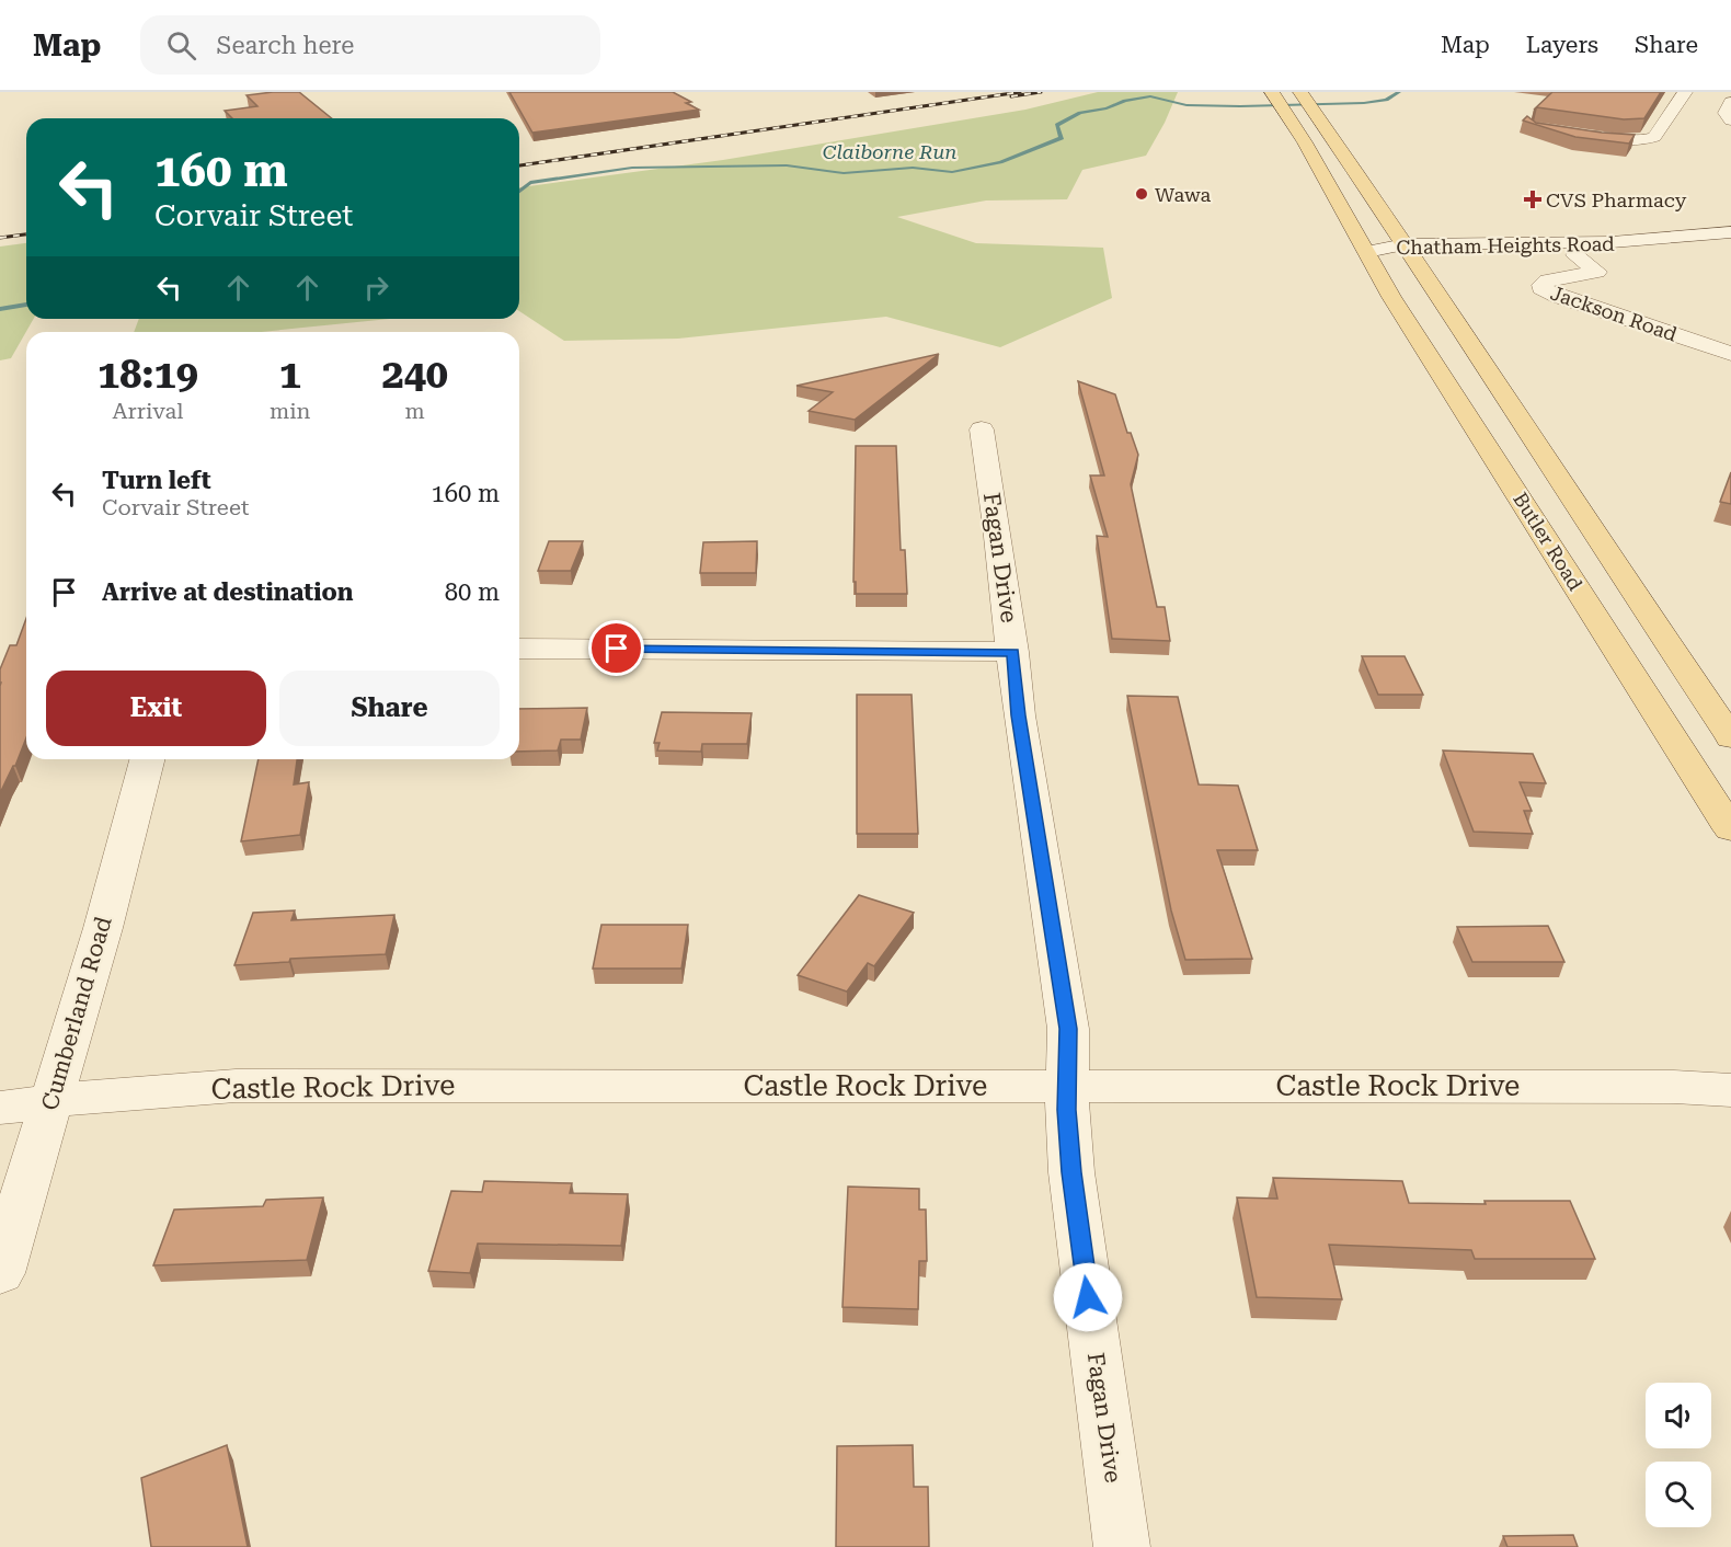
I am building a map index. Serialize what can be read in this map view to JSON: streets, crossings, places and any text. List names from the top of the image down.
{
  "streets": {
    "main road": ["Butler Road"],
    "street": [
      "Chatham Heights Road",
      "Jackson Road",
      "Fagan Drive",
      "Cumberland Road",
      "Castle Rock Drive"
    ]
  },
  "crossings": [
    ["Chatham Heights Road", "Jackson Road"],
    ["Chatham Heights Road", "Butler Road"],
    ["Fagan Drive", "Castle Rock Drive"],
    ["Cumberland Road", "Castle Rock Drive"]
  ],
  "water": ["Claiborne Run"],
  "places": {
    "other": ["Wawa"],
    "health": ["CVS Pharmacy"]
  },
  "page": {
    "header": "Map",
    "search": "Search here",
    "nav": ["Map", "Layers", "Share"],
    "turn": ["160 m", "Corvair Street"],
    "eta": [
      "18:19",
      "Arrival",
      "1",
      "min",
      "240",
      "m"
    ],
    "list": [
      {
        "name": "Turn left",
        "note": "Corvair Street",
        "value": "160 m"
      },
      {
        "name": "Arrive at destination",
        "value": "80 m"
      }
    ],
    "buttons": ["Exit", "Share"]
  }
}
